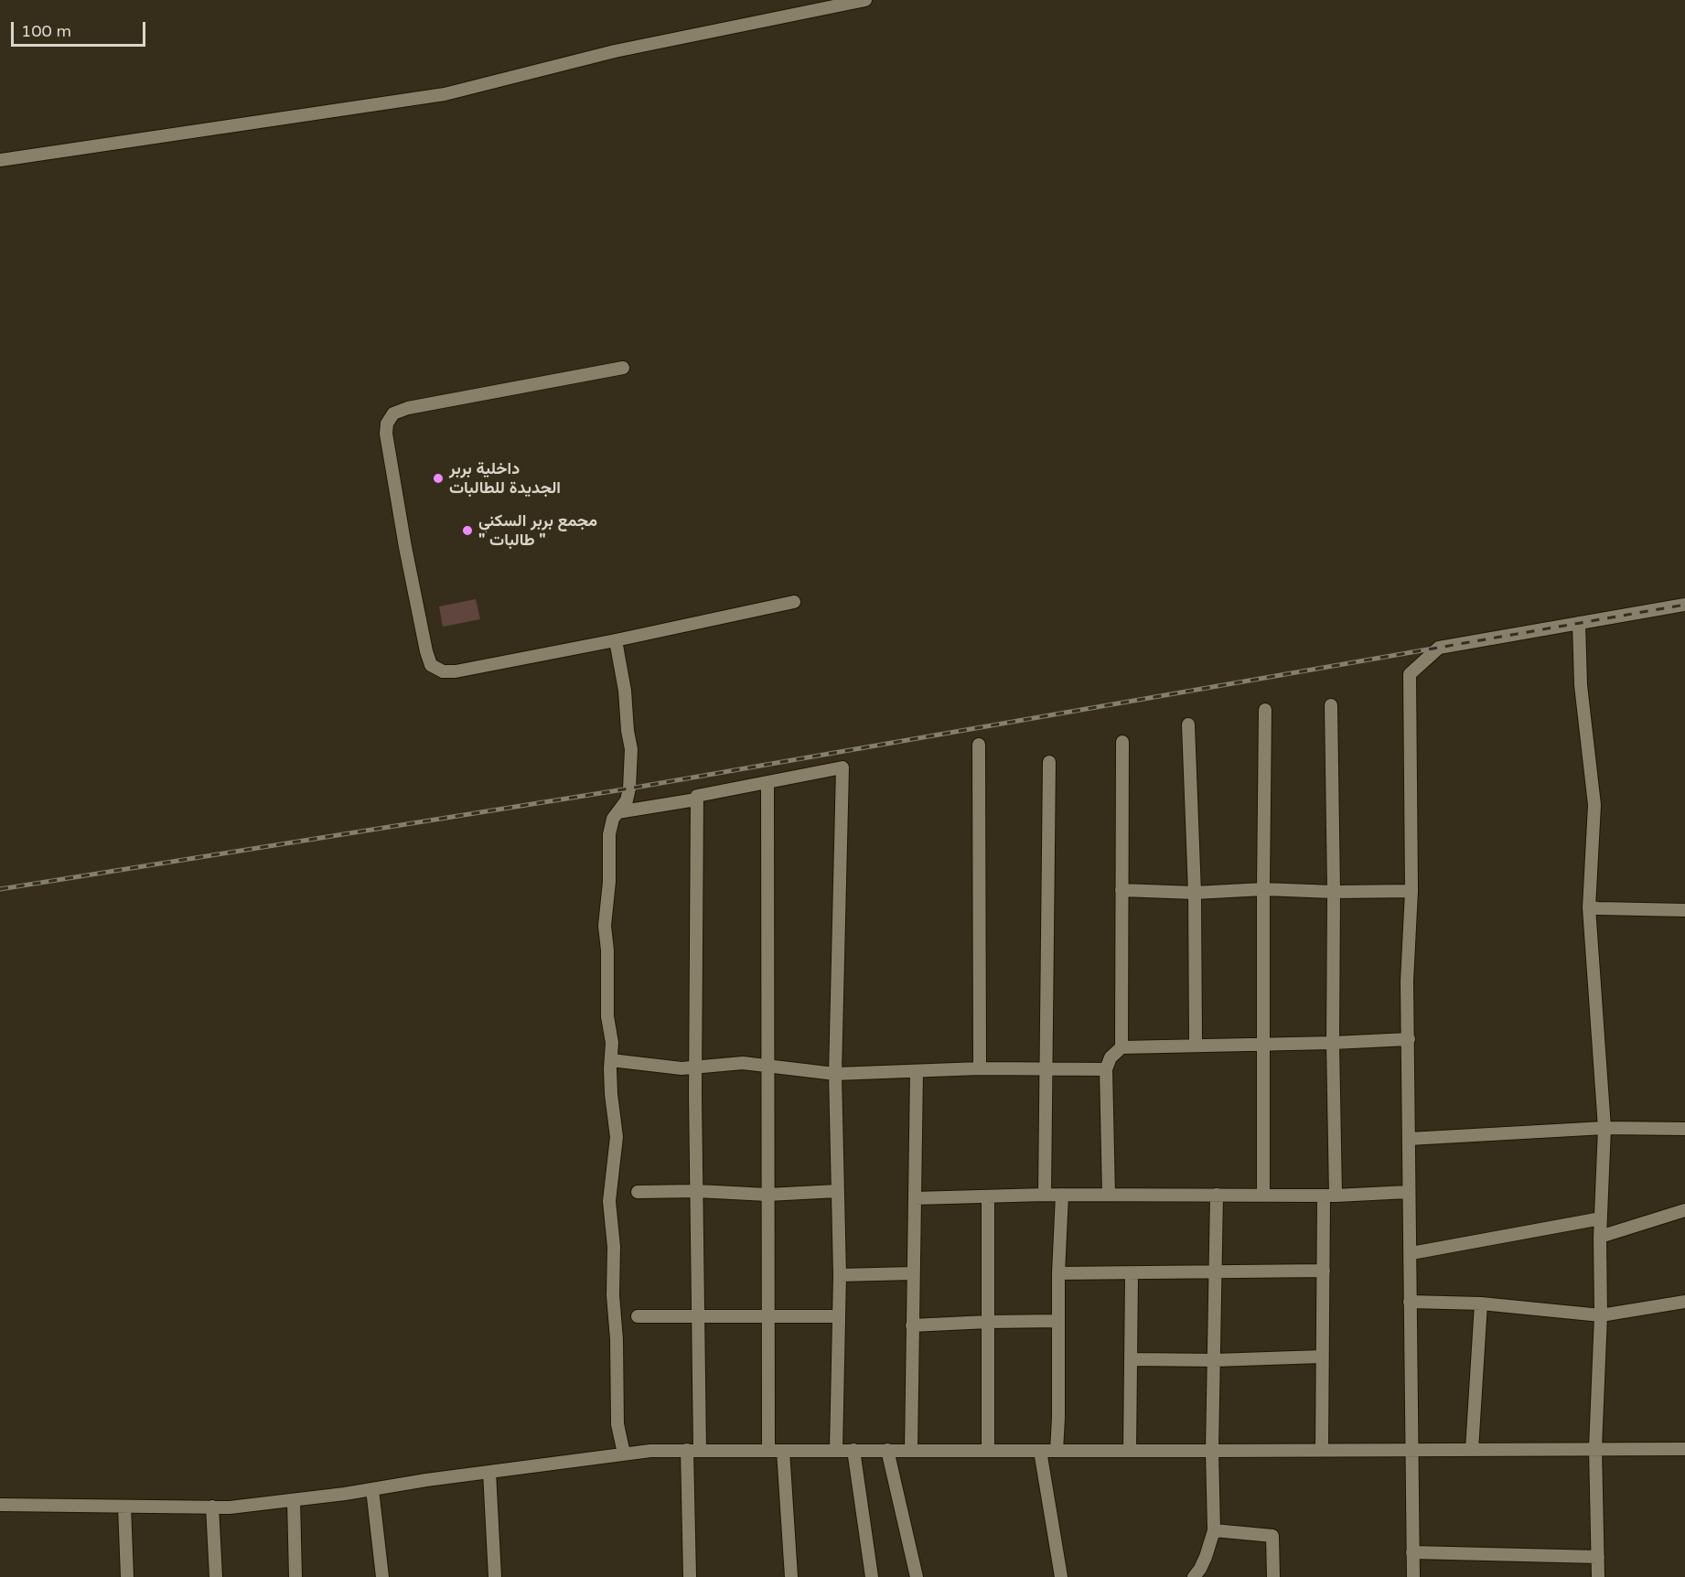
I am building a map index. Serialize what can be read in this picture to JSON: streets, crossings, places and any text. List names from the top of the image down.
{
  "places": ["داخلية بربر الجديدة للطالبات", "مجمع بربر السكني \" طالبات \""],
  "scale_bar": "100 m"
}
